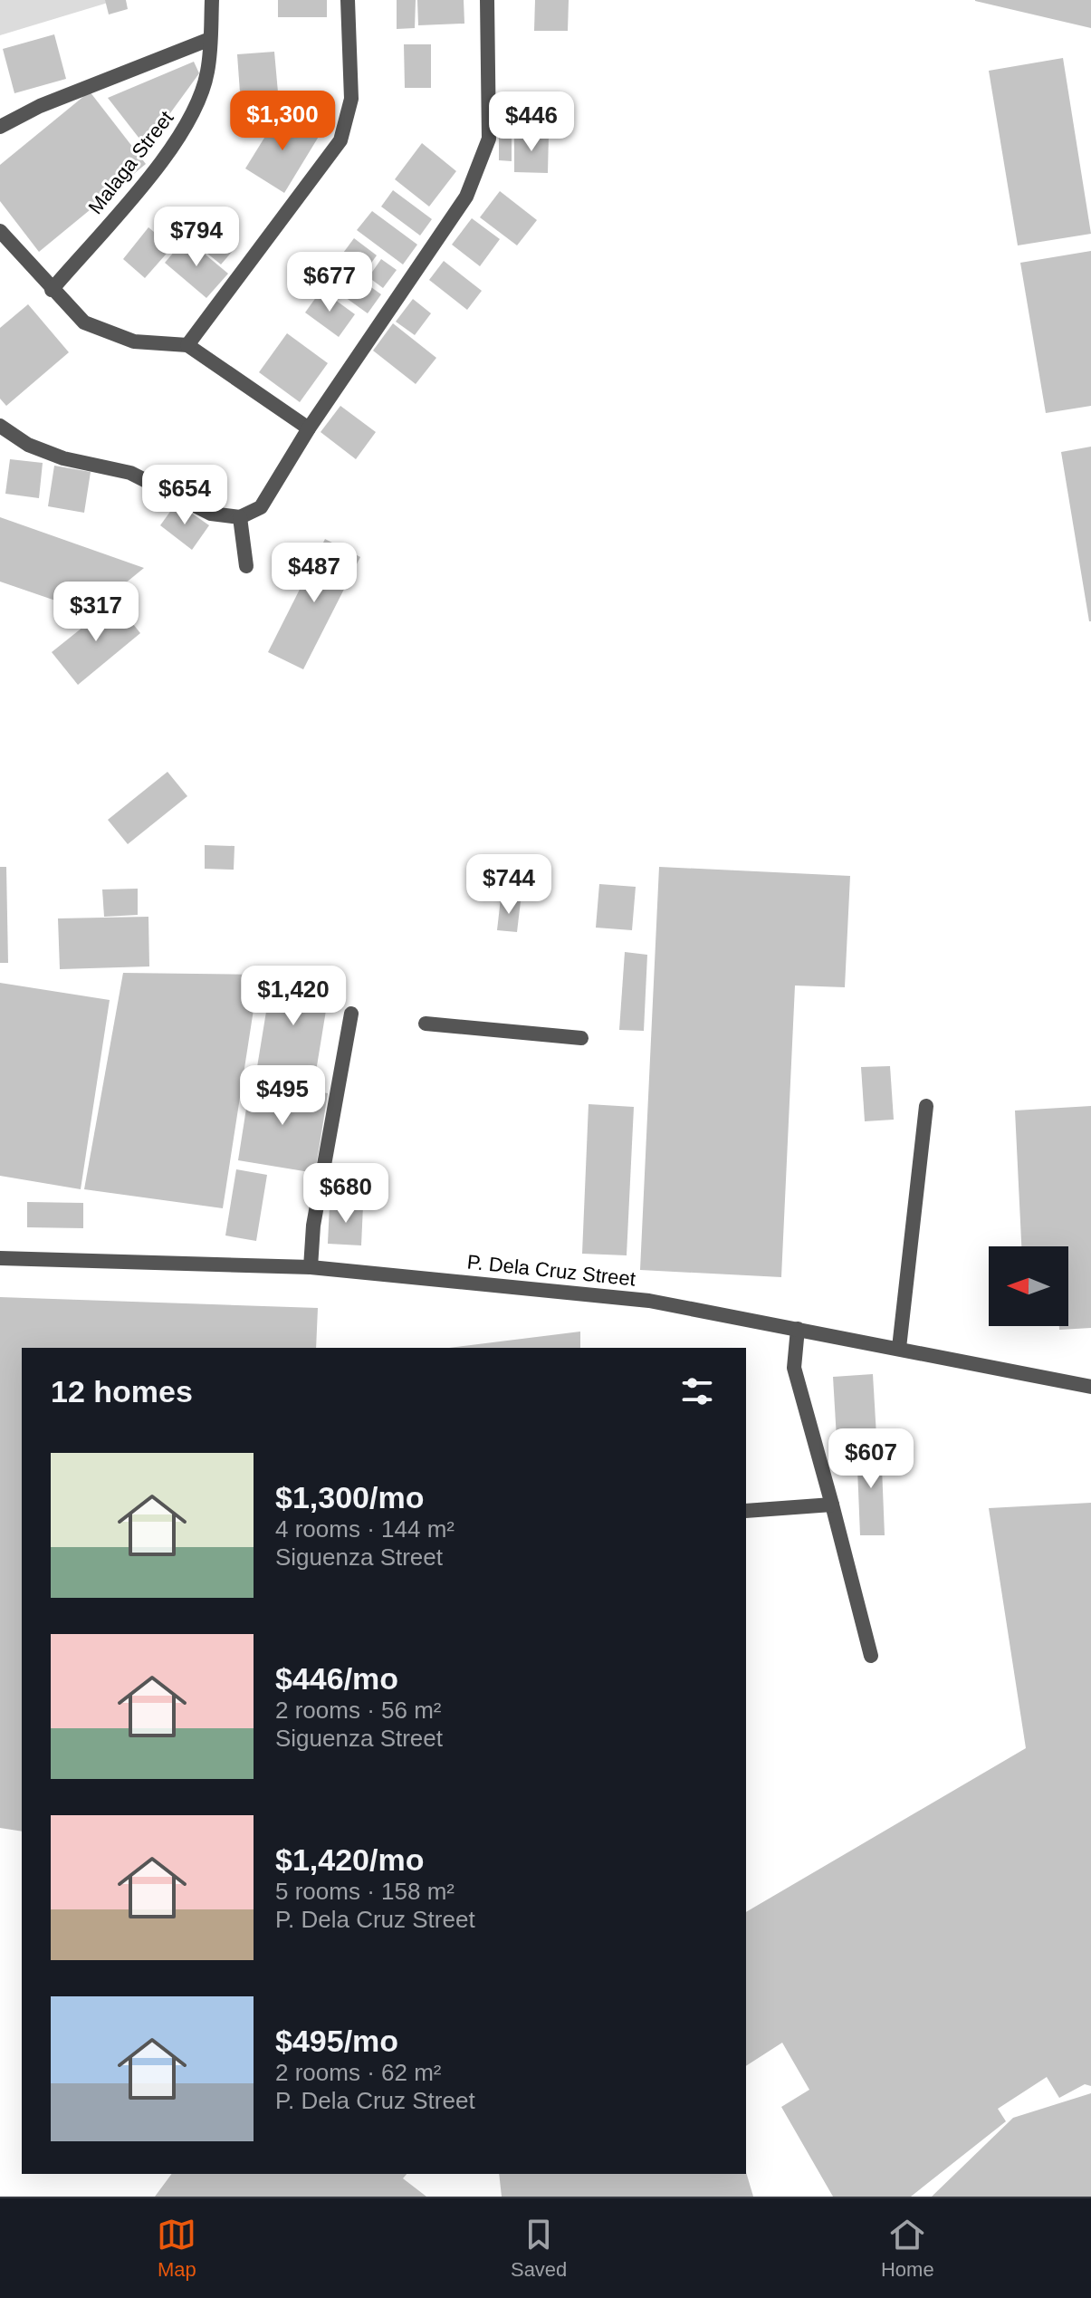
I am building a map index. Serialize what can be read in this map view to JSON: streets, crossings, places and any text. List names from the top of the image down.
{
  "streets": {
    "street": ["Malaga Street", "P. Dela Cruz Street"]
  },
  "north": "left",
  "page": {
    "price": [
      "$1,300",
      "$446",
      "$794",
      "$677",
      "$654",
      "$487",
      "$317",
      "$744",
      "$1,420",
      "$495",
      "$680",
      "$607"
    ],
    "heading": "12 homes",
    "list": [
      {
        "name": "$1,300/mo",
        "note": "4 rooms · 144 m² · Siguenza Street"
      },
      {
        "name": "$446/mo",
        "note": "2 rooms · 56 m² · Siguenza Street"
      },
      {
        "name": "$1,420/mo",
        "note": "5 rooms · 158 m² · P. Dela Cruz Street"
      },
      {
        "name": "$495/mo",
        "note": "2 rooms · 62 m² · P. Dela Cruz Street"
      }
    ],
    "tabs": ["Map", "Saved", "Home"]
  }
}
